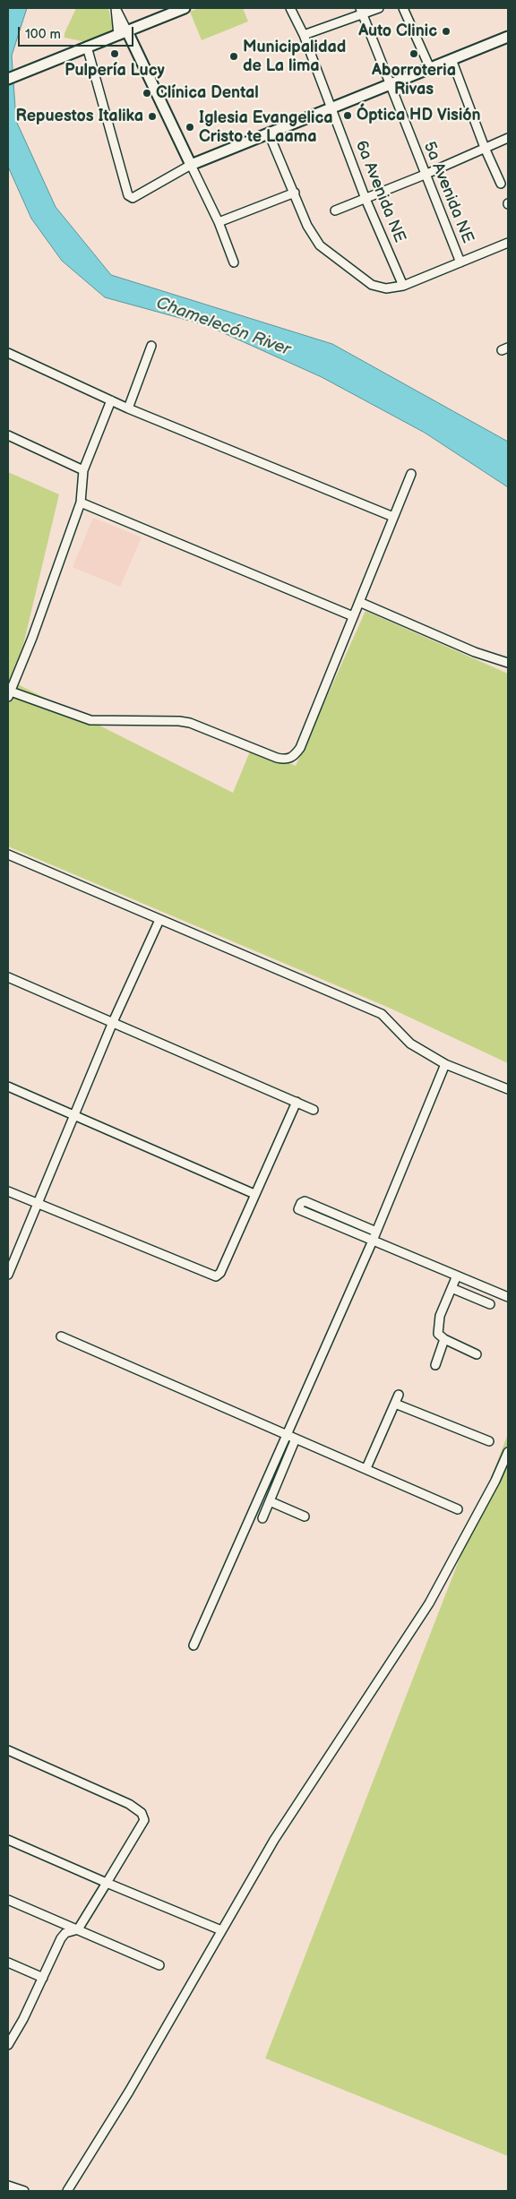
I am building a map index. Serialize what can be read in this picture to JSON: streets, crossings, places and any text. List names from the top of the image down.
{
  "streets": {
    "street": ["6a Avenida NE", "5a Avenida NE"]
  },
  "water": ["Chamelecón River"],
  "places": [
    "Auto Clinic",
    "Pulpería Lucy",
    "Aborroteria Rivas",
    "Municipalidad de La lima",
    "Clínica Dental",
    "Óptica HD Visión",
    "Repuestos Italika",
    "Iglesia Evangelica Cristo te Laama"
  ],
  "scale_bar": "100 m"
}
